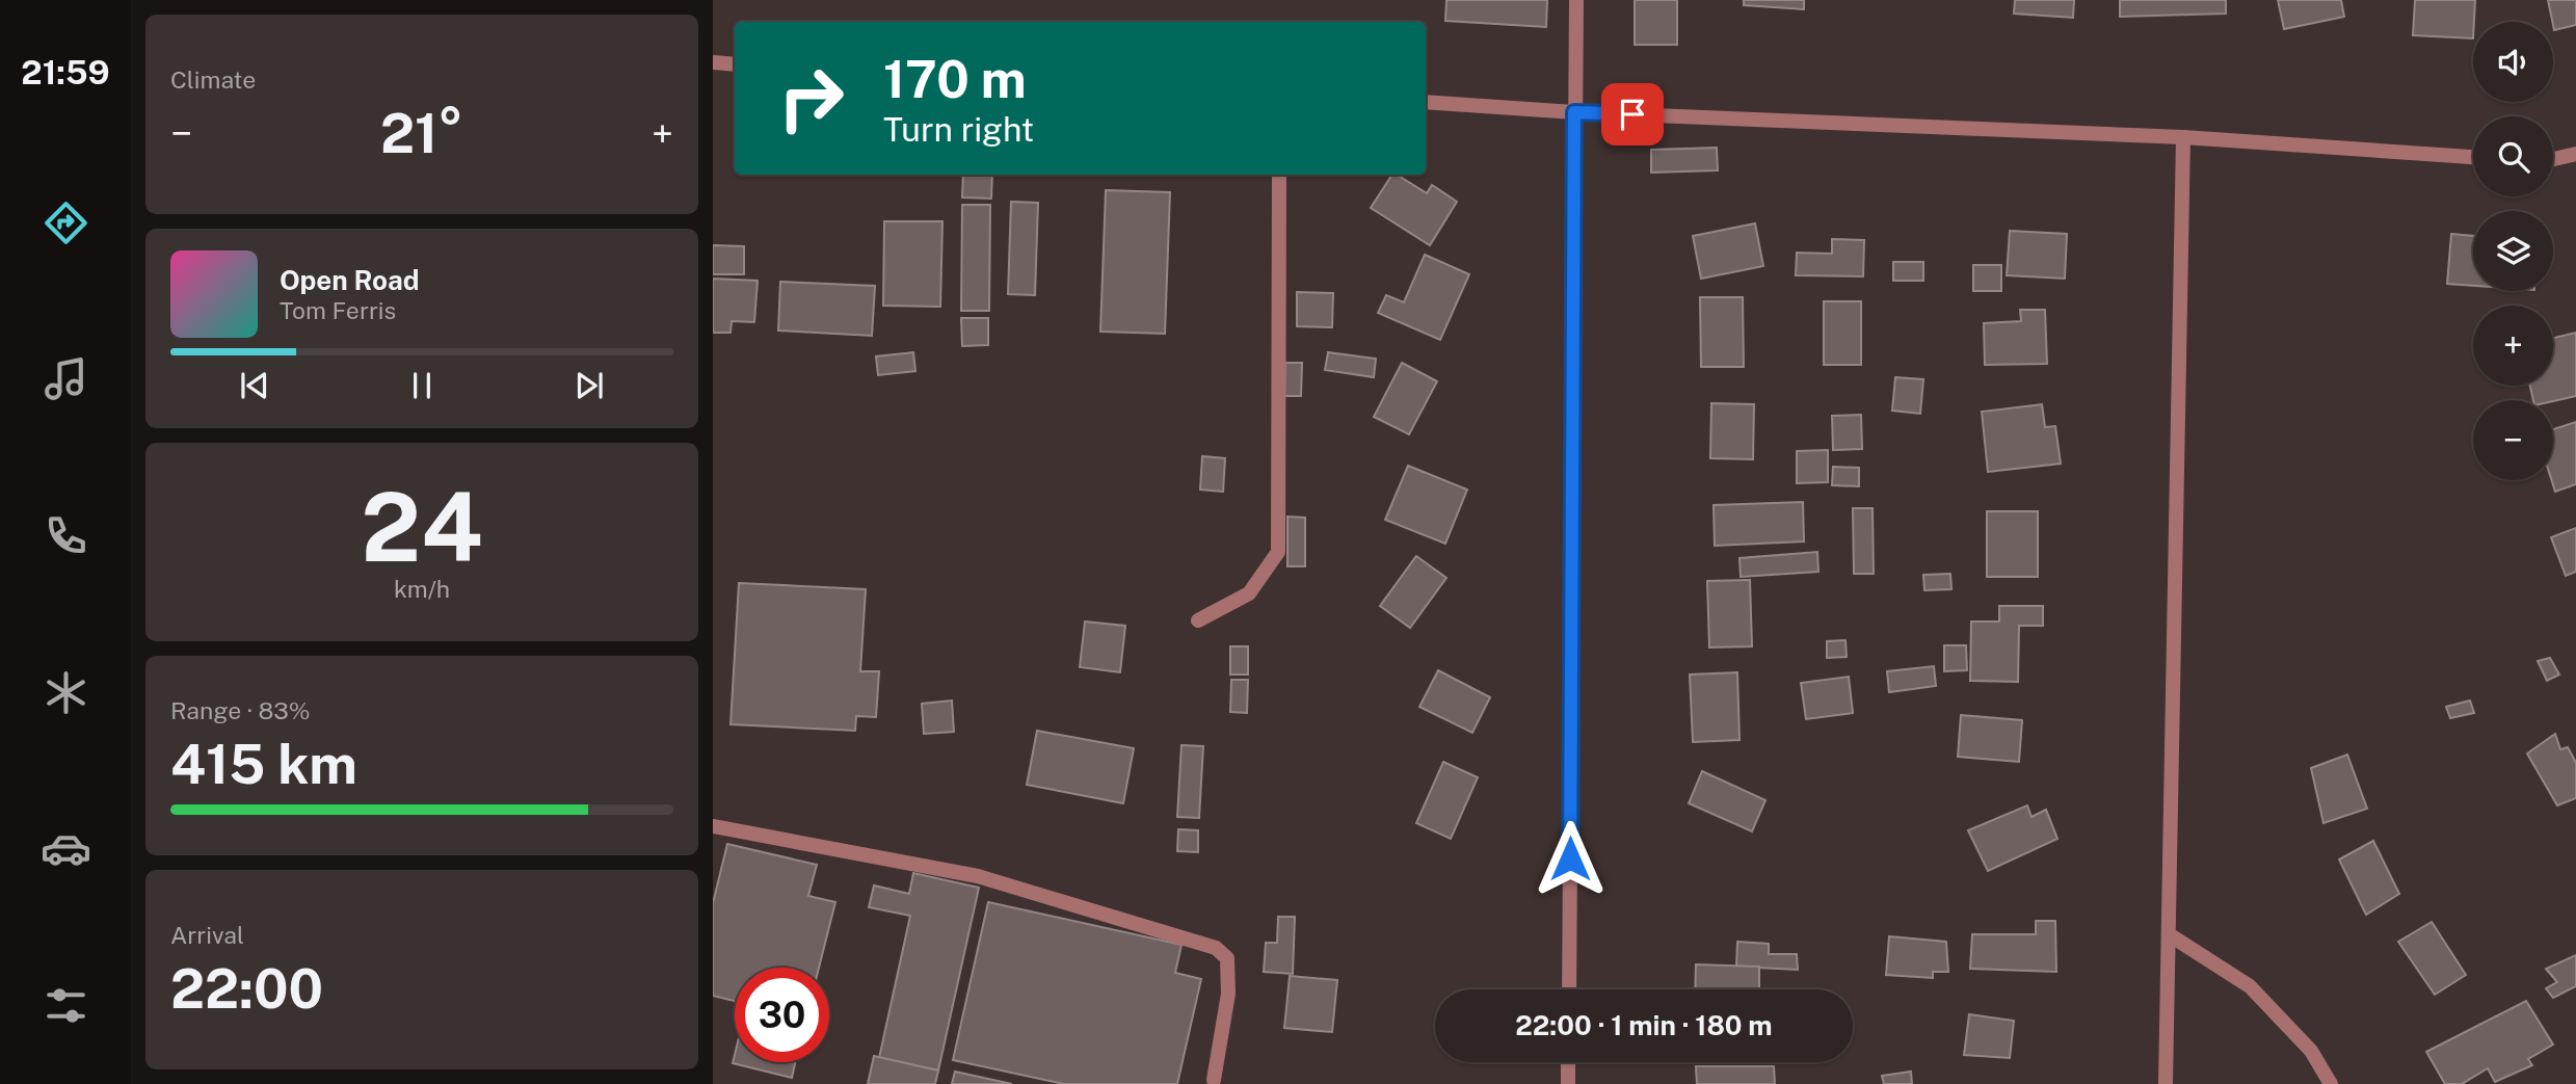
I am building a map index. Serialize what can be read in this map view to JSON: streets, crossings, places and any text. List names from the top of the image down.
{
  "page": {
    "tabs": "21:59",
    "tile": [
      "Climate",
      ["24", "km/h"],
      ["Range · 83%", "415 km"],
      ["Arrival", "22:00"]
    ],
    "map_buttons": ["+", "−"],
    "turn": ["170 m", "Turn right"],
    "heat": ["−", "21°", "+"],
    "song": ["Open Road", "Tom Ferris"],
    "limit": "30",
    "trip": "22:00 · 1 min · 180 m"
  }
}
